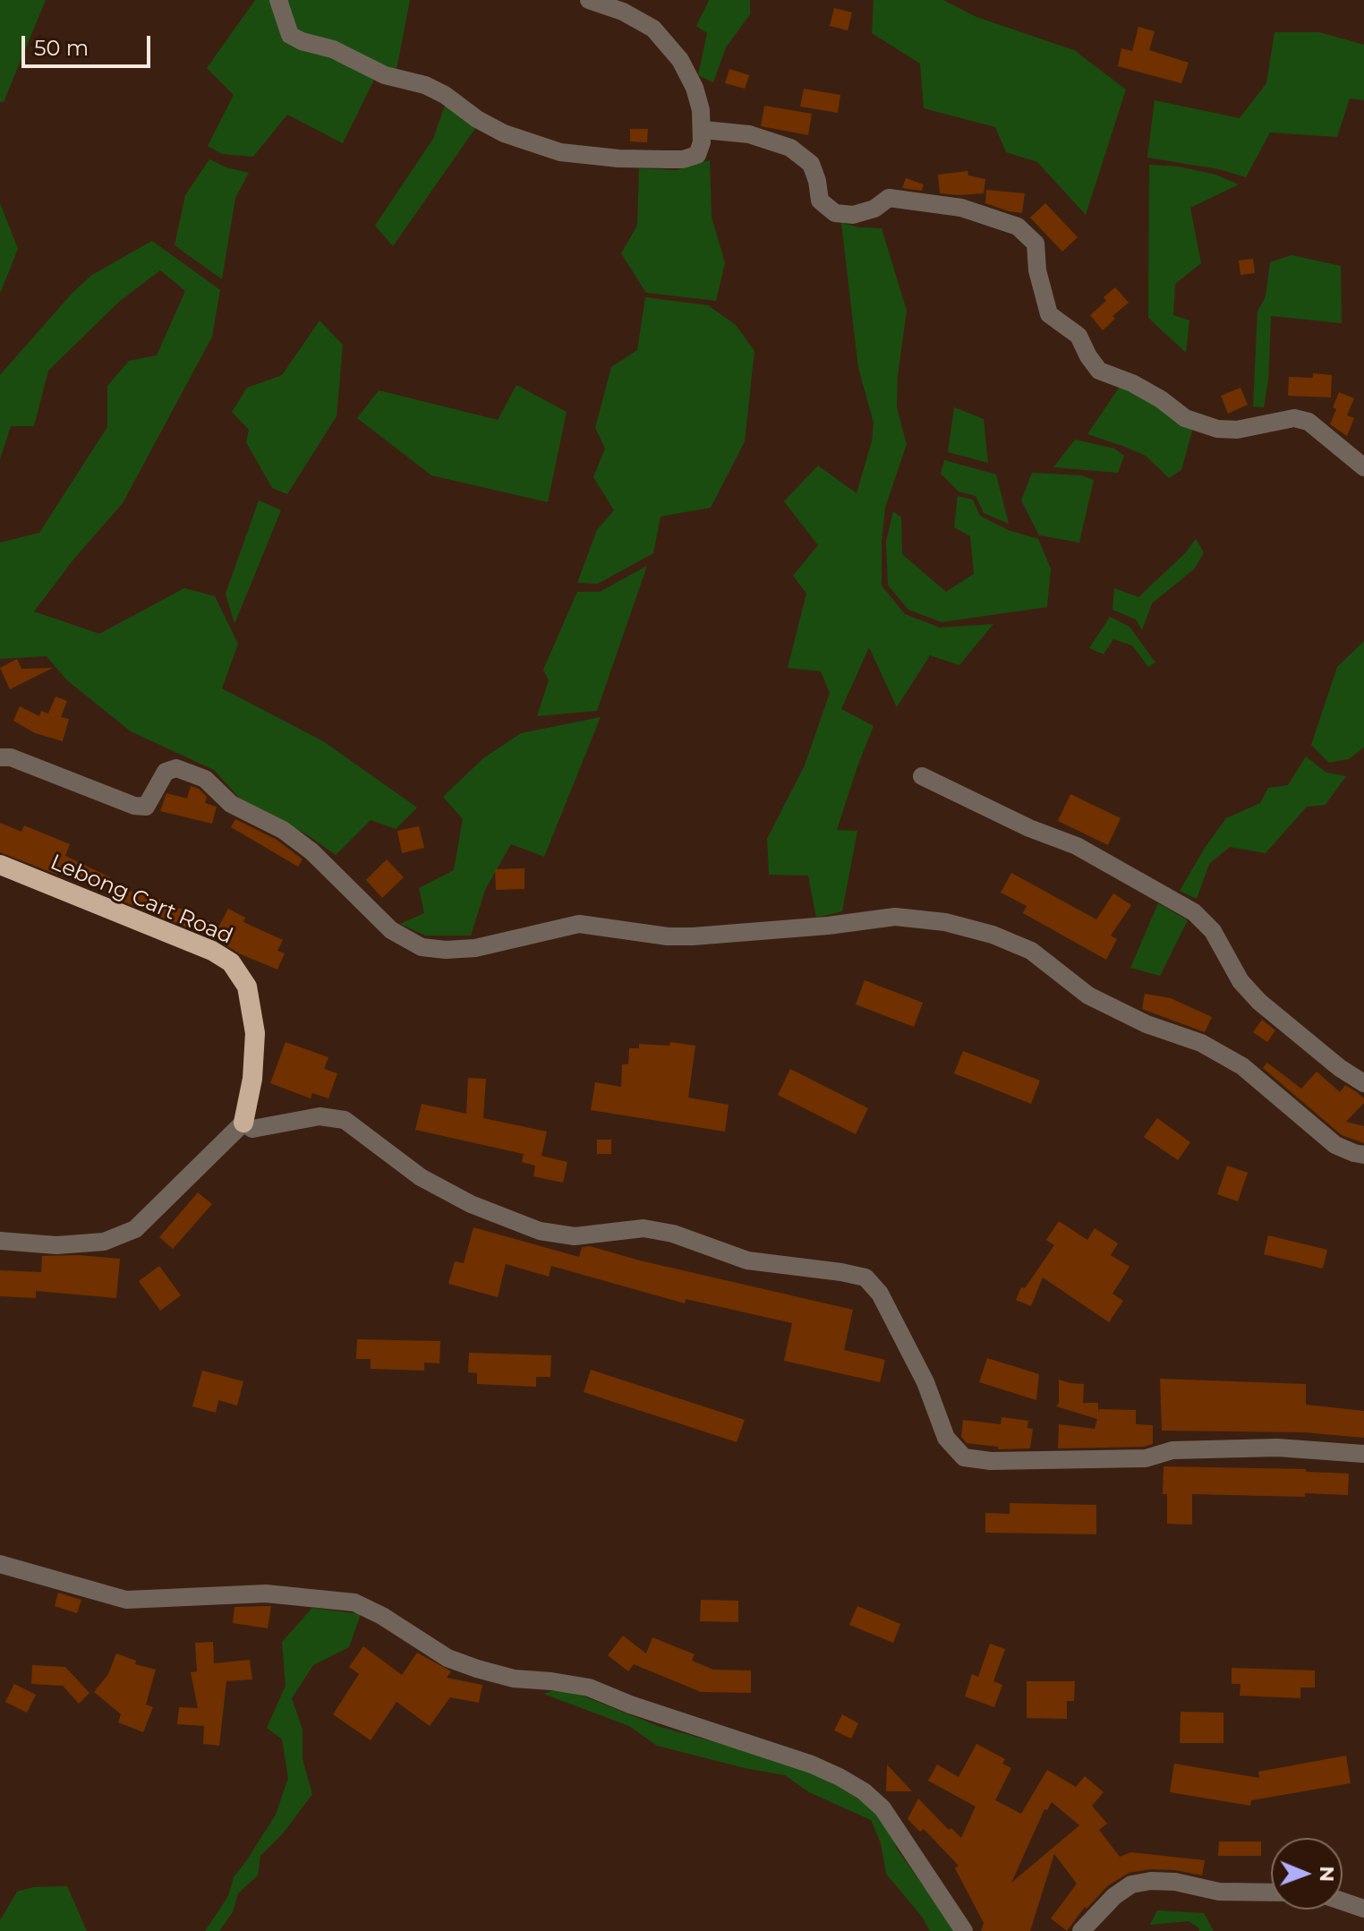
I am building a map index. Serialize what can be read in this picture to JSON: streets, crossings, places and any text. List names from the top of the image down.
{
  "streets": {
    "highway": ["Lebong Cart Road"]
  },
  "scale_bar": "50 m",
  "north": "right"
}
